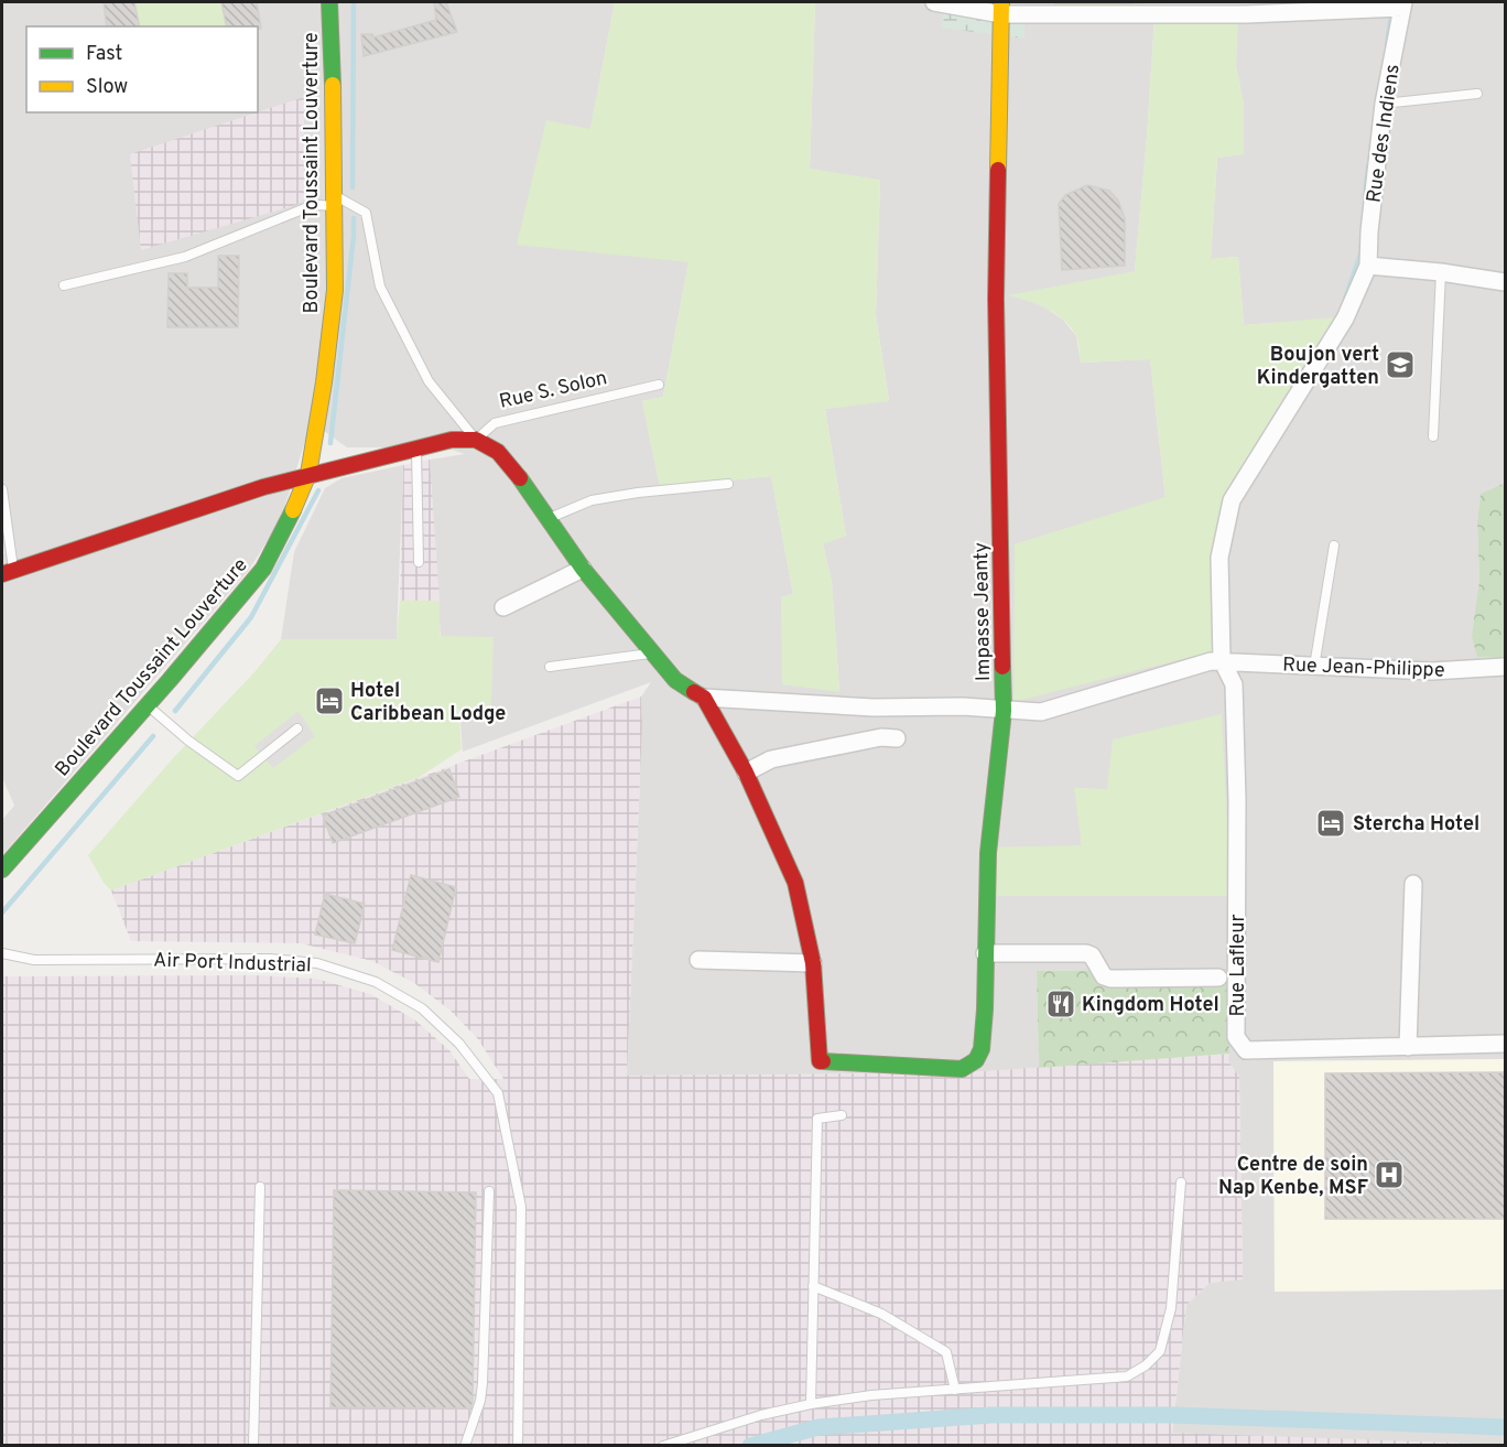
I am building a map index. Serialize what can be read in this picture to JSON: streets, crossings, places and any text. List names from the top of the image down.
{
  "streets": {
    "street": [
      "Rue des Indiens",
      "Boulevard Toussaint Louverture",
      "Impasse Jeanty",
      "Rue Jean-Philippe",
      "Rue Lafleur"
    ],
    "lane": ["Rue S. Solon", "Air Port Industrial"]
  },
  "crossings": [
    ["Impasse Jeanty", "Rue Jean-Philippe"],
    ["Rue Jean-Philippe", "Rue Lafleur"]
  ],
  "places": {
    "school or university": ["Boujon vert Kindergatten"],
    "hotel": ["Hotel Caribbean Lodge", "Stercha Hotel"],
    "restaurant": ["Kingdom Hotel"],
    "hospital": ["Centre de soin Nap Kenbe, MSF"]
  },
  "legend": ["Fast", "Slow"]
}
